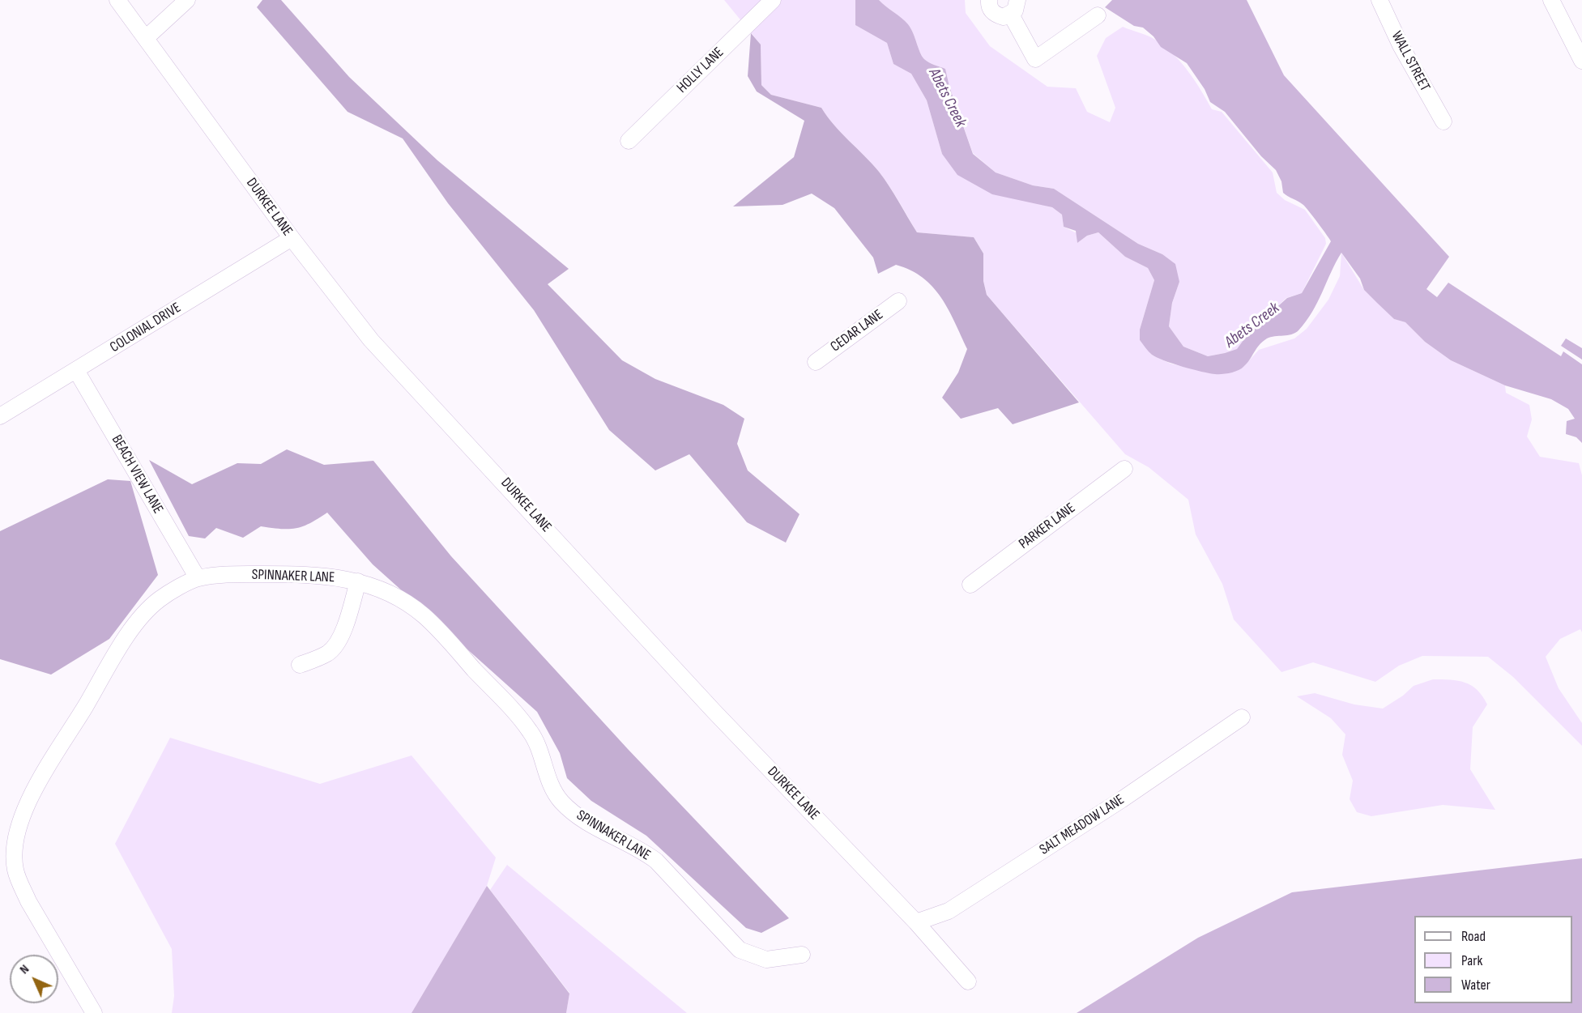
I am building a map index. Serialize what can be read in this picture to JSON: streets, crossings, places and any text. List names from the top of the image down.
{
  "streets": {
    "street": [
      "WALL STREET",
      "HOLLY LANE",
      "DURKEE LANE",
      "COLONIAL DRIVE",
      "CEDAR LANE",
      "BEACH VIEW LANE",
      "PARKER LANE",
      "SPINNAKER LANE",
      "SALT MEADOW LANE"
    ]
  },
  "crossings": [
    ["DURKEE LANE", "COLONIAL DRIVE"],
    ["DURKEE LANE", "SALT MEADOW LANE"],
    ["COLONIAL DRIVE", "BEACH VIEW LANE"],
    ["BEACH VIEW LANE", "SPINNAKER LANE"]
  ],
  "water": ["Abets Creek"],
  "legend": ["Road", "Park", "Water"],
  "north": "top left"
}
